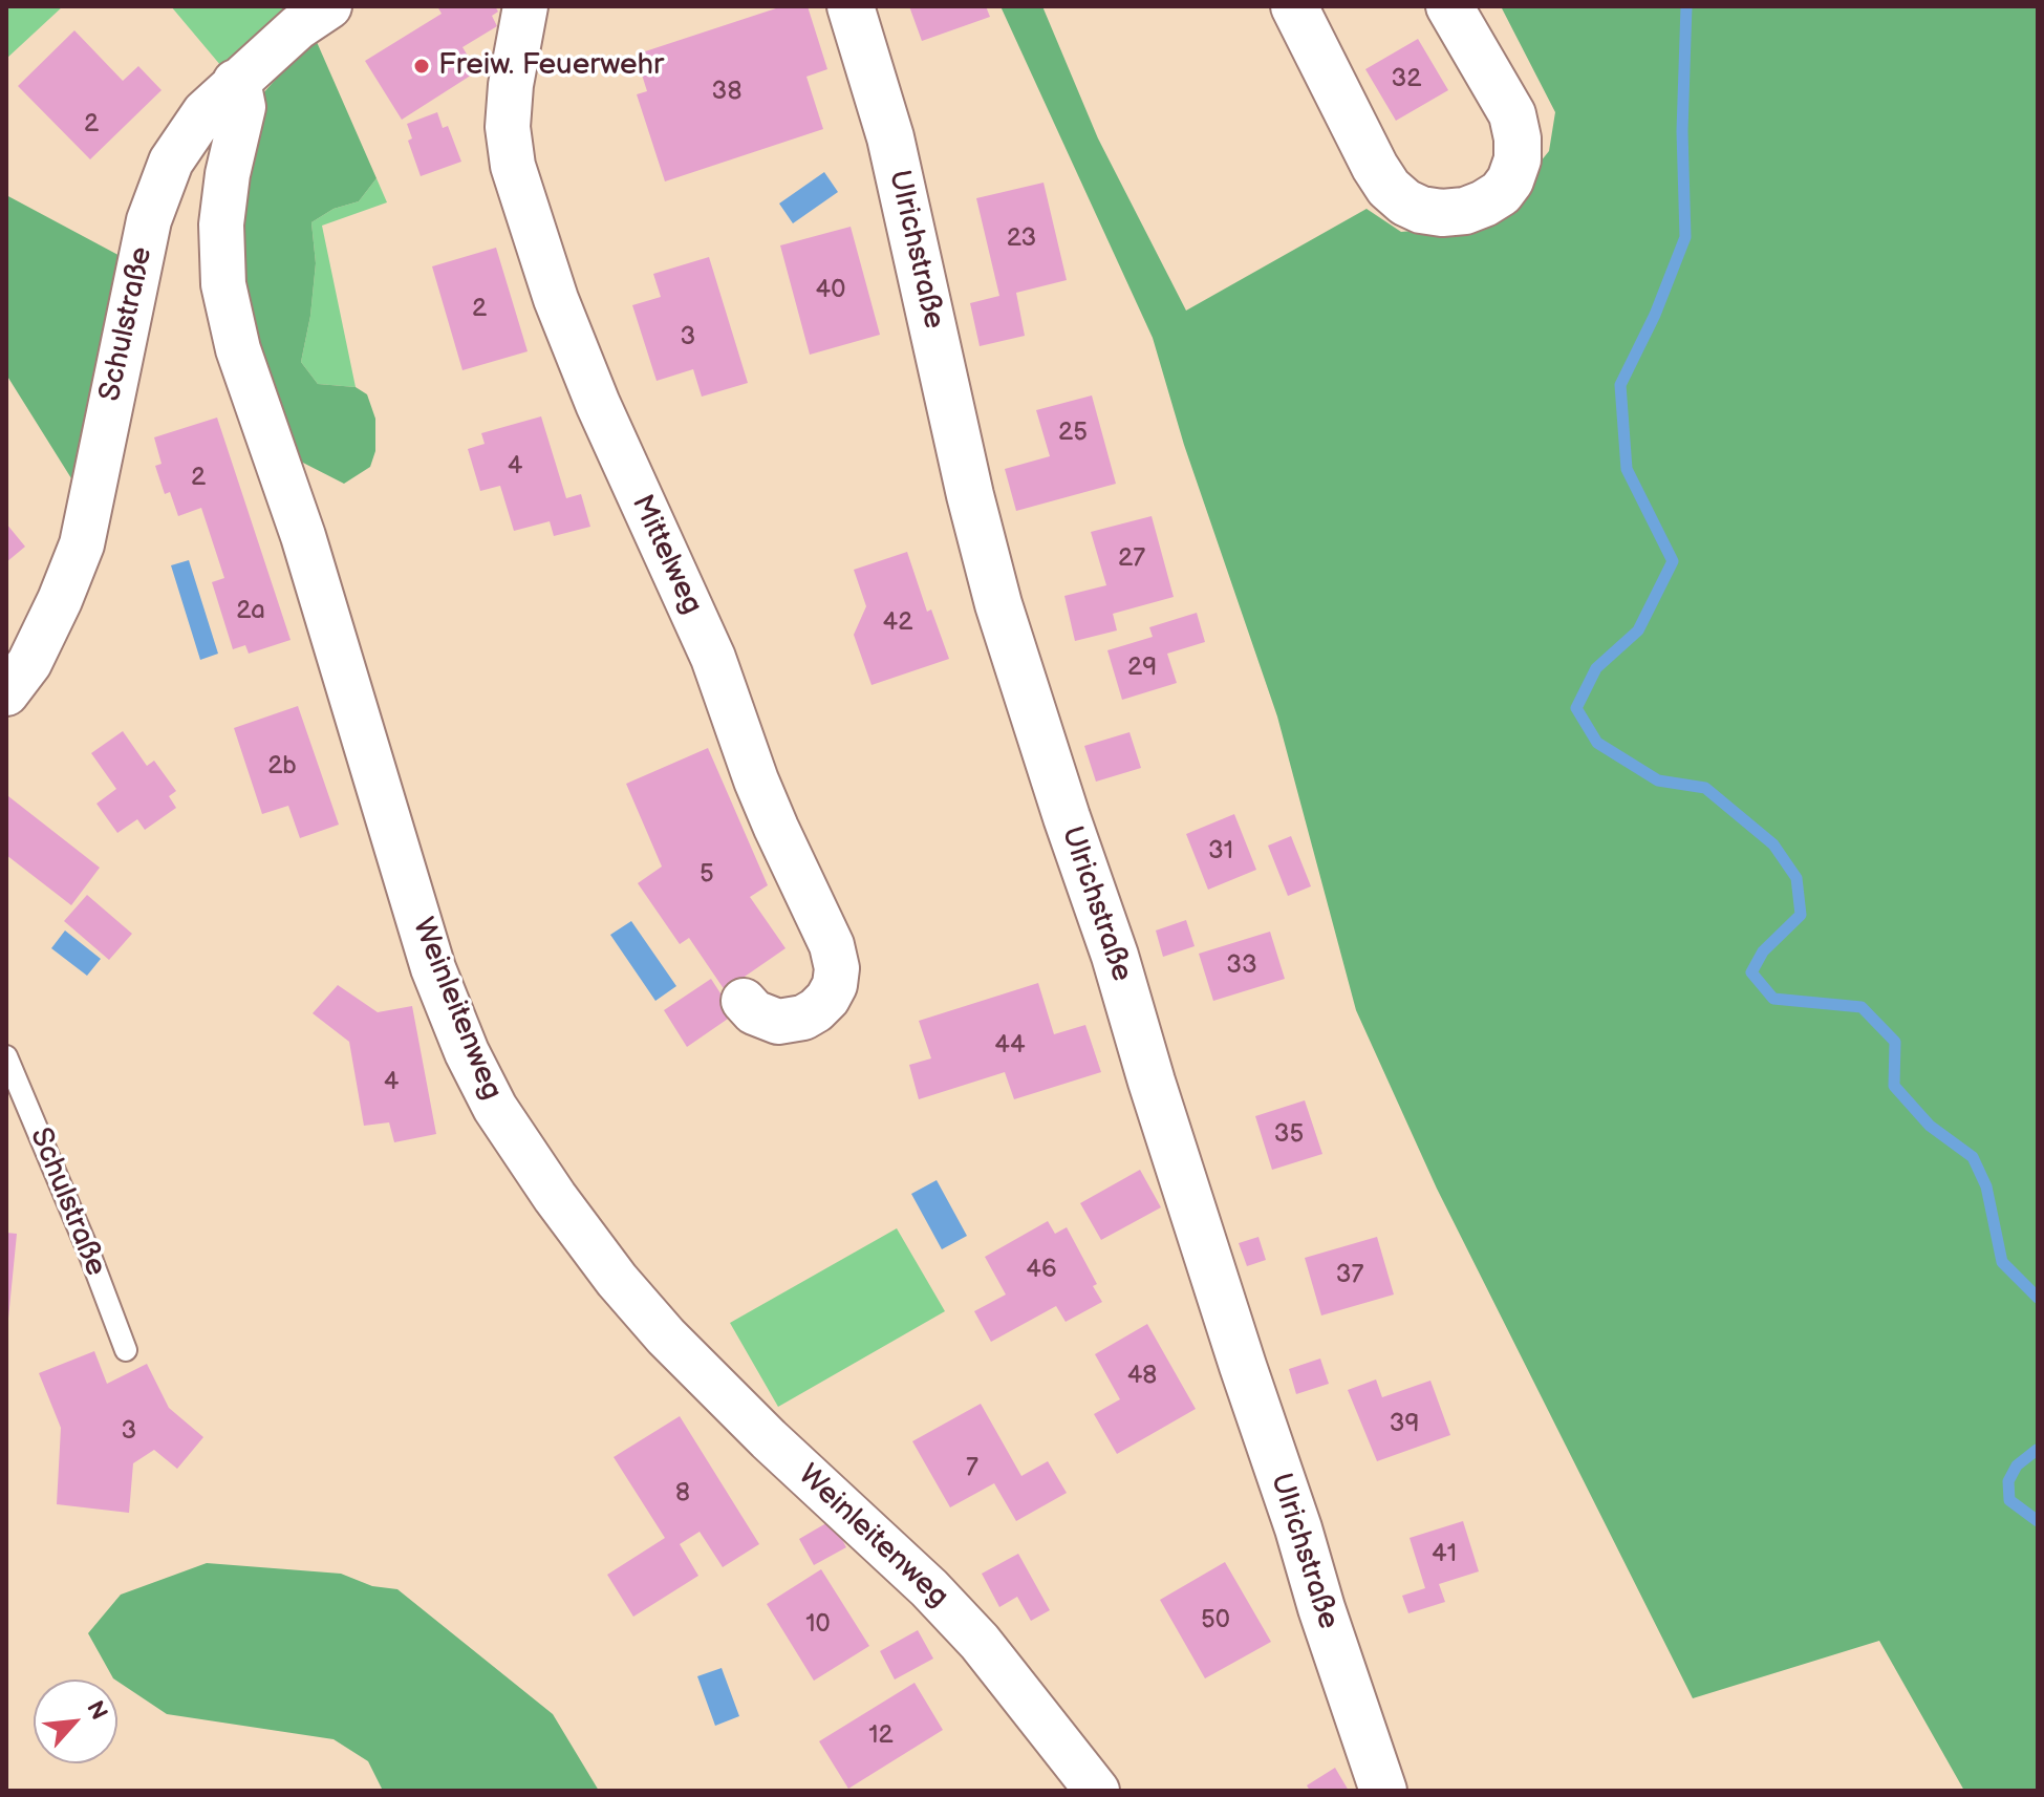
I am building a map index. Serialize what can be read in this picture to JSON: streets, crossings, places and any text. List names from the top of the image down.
{
  "streets": {
    "street": [
      "Ulrichstraße",
      "Schulstraße",
      "Mittelweg",
      "Weinleitenweg"
    ]
  },
  "crossings": [
    ["Schulstraße", "Weinleitenweg"]
  ],
  "places": ["Freiw. Feuerwehr"],
  "house_numbers": [
    "32",
    "38",
    "2",
    "23",
    "40",
    "2",
    "3",
    "25",
    "4",
    "2",
    "27",
    "2a",
    "42",
    "29",
    "2b",
    "31",
    "5",
    "33",
    "44",
    "4",
    "35",
    "46",
    "37",
    "48",
    "39",
    "3",
    "7",
    "8",
    "41",
    "50",
    "10",
    "12"
  ],
  "north": "top right"
}
